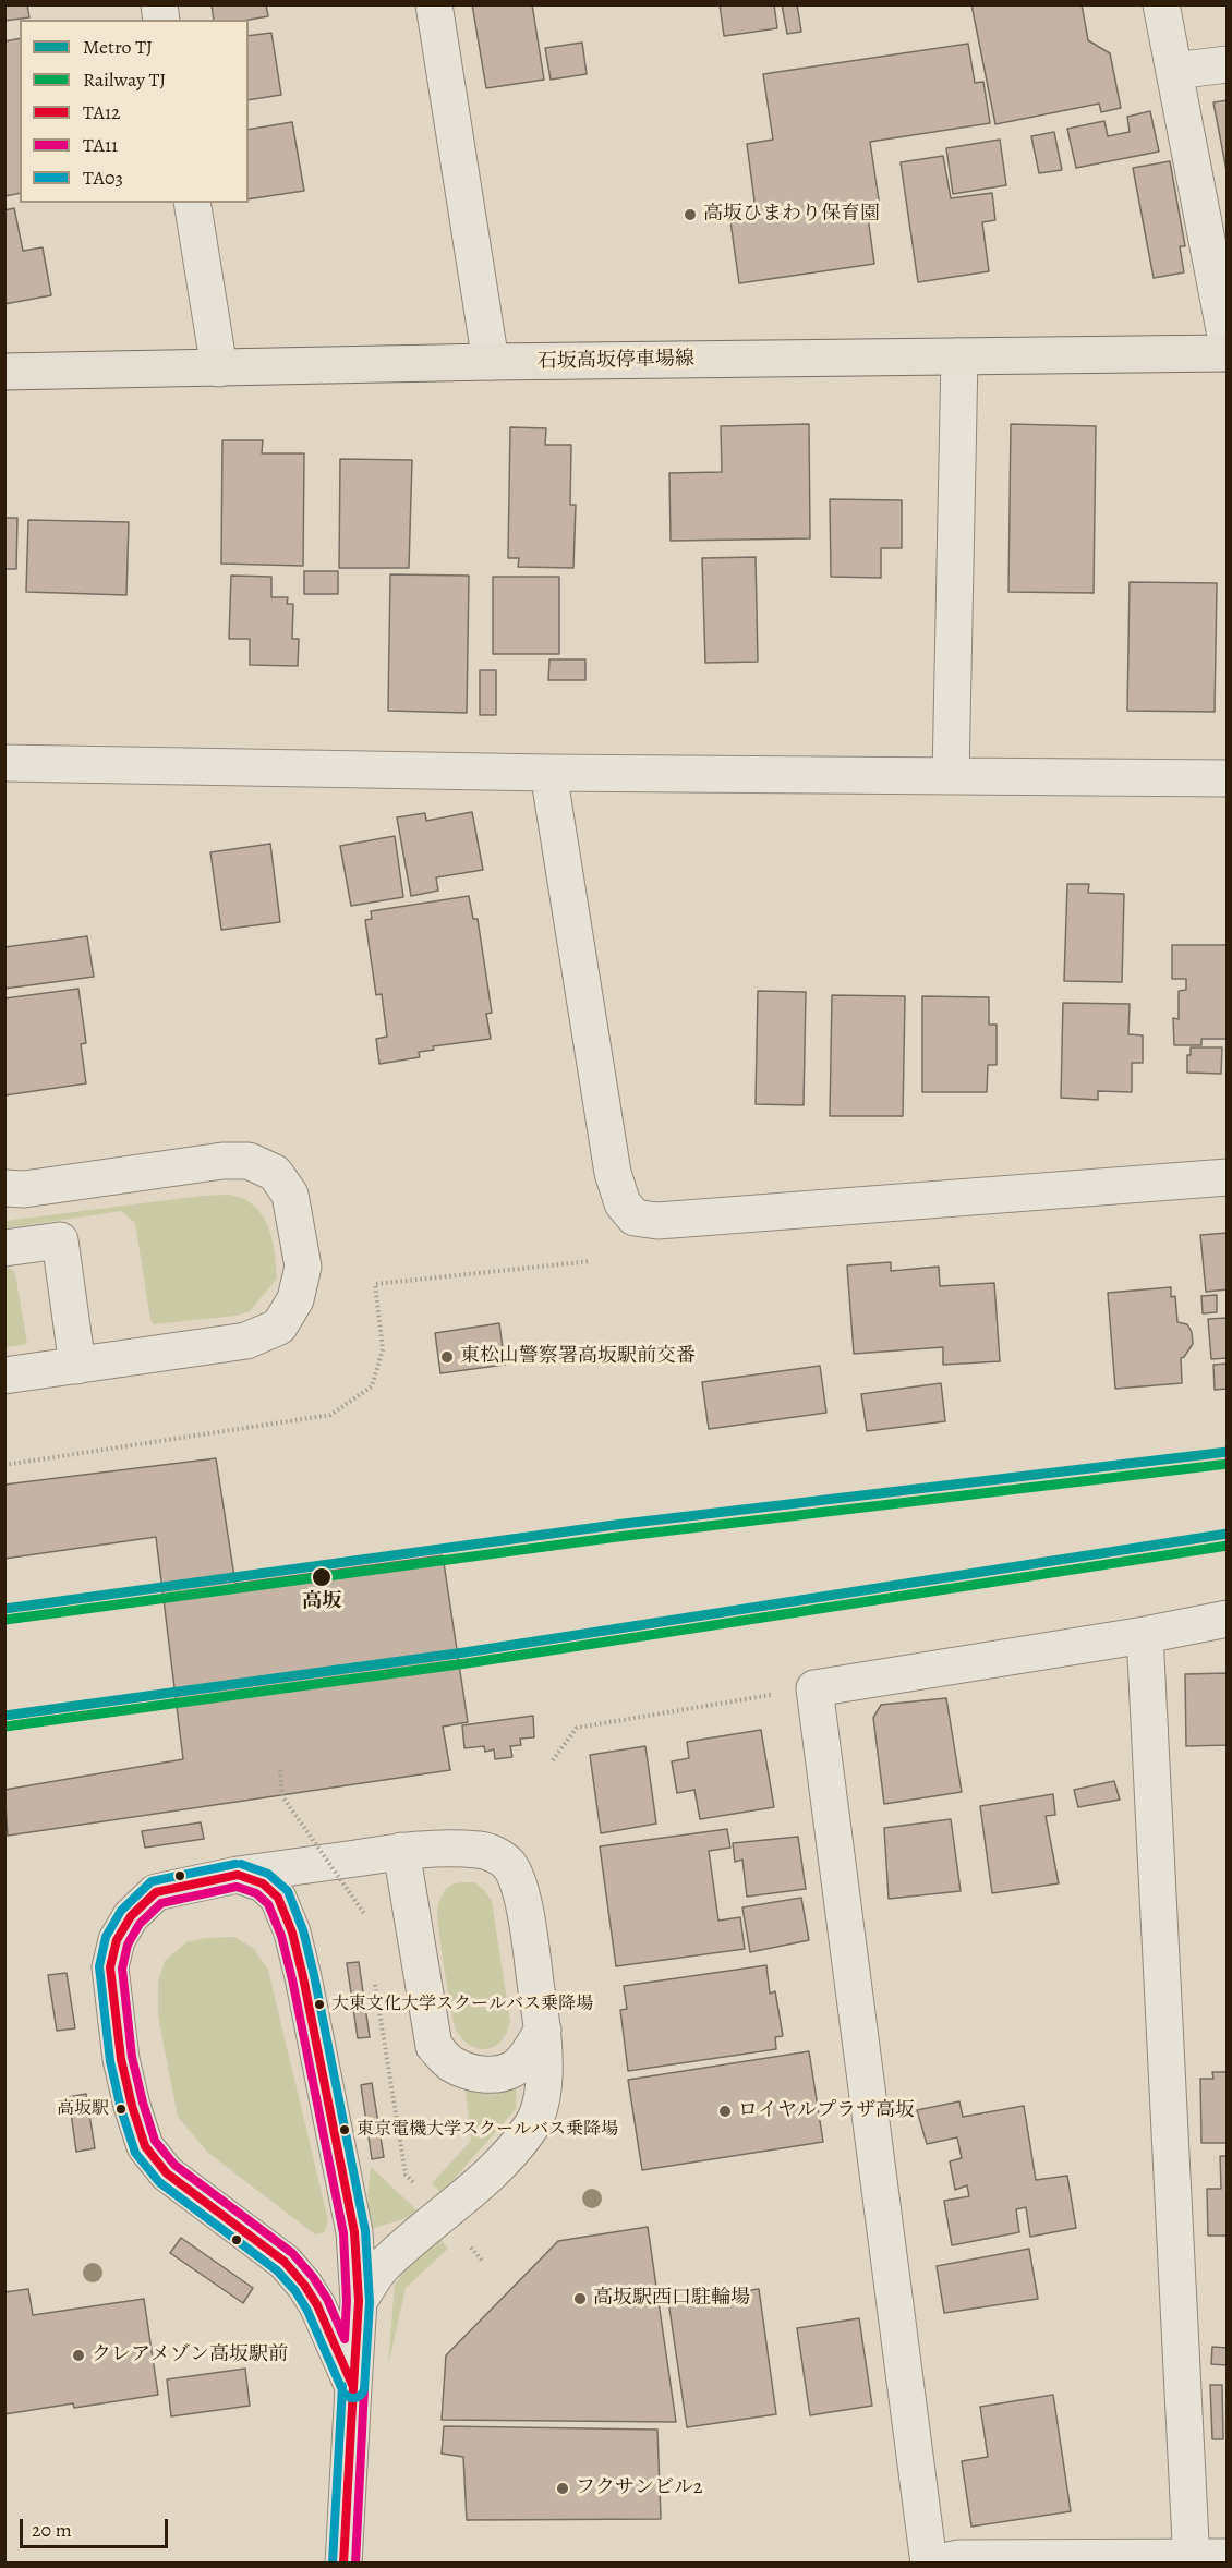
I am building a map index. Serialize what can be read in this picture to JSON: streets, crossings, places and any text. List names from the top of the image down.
{
  "streets": {
    "main road": ["石坂高坂停車場線"]
  },
  "places": [
    "高坂ひまわり保育園",
    "東松山警察署高坂駅前交番",
    "高坂",
    "大東文化大学スクールバス乗降場",
    "高坂駅",
    "ロイヤルプラザ高坂",
    "東京電機大学スクールバス乗降場",
    "高坂駅西口駐輪場",
    "クレアメゾン高坂駅前",
    "フクサンビル2"
  ],
  "lines": [
    "metro line TJ",
    "rail line TJ",
    "transit line TA03",
    "transit line TA12",
    "transit line TA11"
  ],
  "legend": [
    "Metro TJ",
    "Railway TJ",
    "TA12",
    "TA11",
    "TA03"
  ],
  "scale_bar": "20 m"
}
